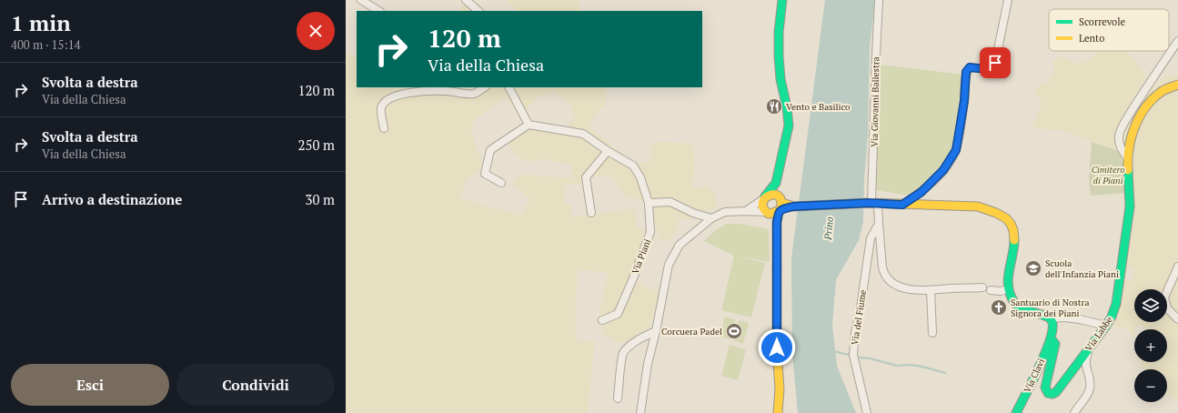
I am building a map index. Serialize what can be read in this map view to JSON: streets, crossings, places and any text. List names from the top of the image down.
{
  "streets": {
    "main road": ["Via Labbe", "Via Clavi"],
    "street": ["Via Giovanni Ballestra", "Via Piani", "Via del Fiume"]
  },
  "crossings": [
    ["Via Labbe", "Via Clavi"]
  ],
  "water": ["Prino"],
  "parks": ["Cimitero di Piani"],
  "places": {
    "restaurant": ["Vento e Basilico"],
    "school or university": ["Scuola dell'Infanzia Piani"],
    "church": ["Santuario di Nostra Signora dei Piani"],
    "sports": ["Corcuera Padel"]
  },
  "legend": ["Scorrevole", "Lento"],
  "page": {
    "heading": ["1 min", "400 m · 15:14"],
    "turn": ["120 m", "Via della Chiesa"],
    "list": [
      {
        "name": "Svolta a destra",
        "note": "Via della Chiesa",
        "value": "120 m"
      },
      {
        "name": "Svolta a destra",
        "note": "Via della Chiesa",
        "value": "250 m"
      },
      {
        "name": "Arrivo a destinazione",
        "value": "30 m"
      }
    ],
    "map_buttons": ["+", "−"],
    "buttons": ["Esci", "Condividi"]
  }
}
